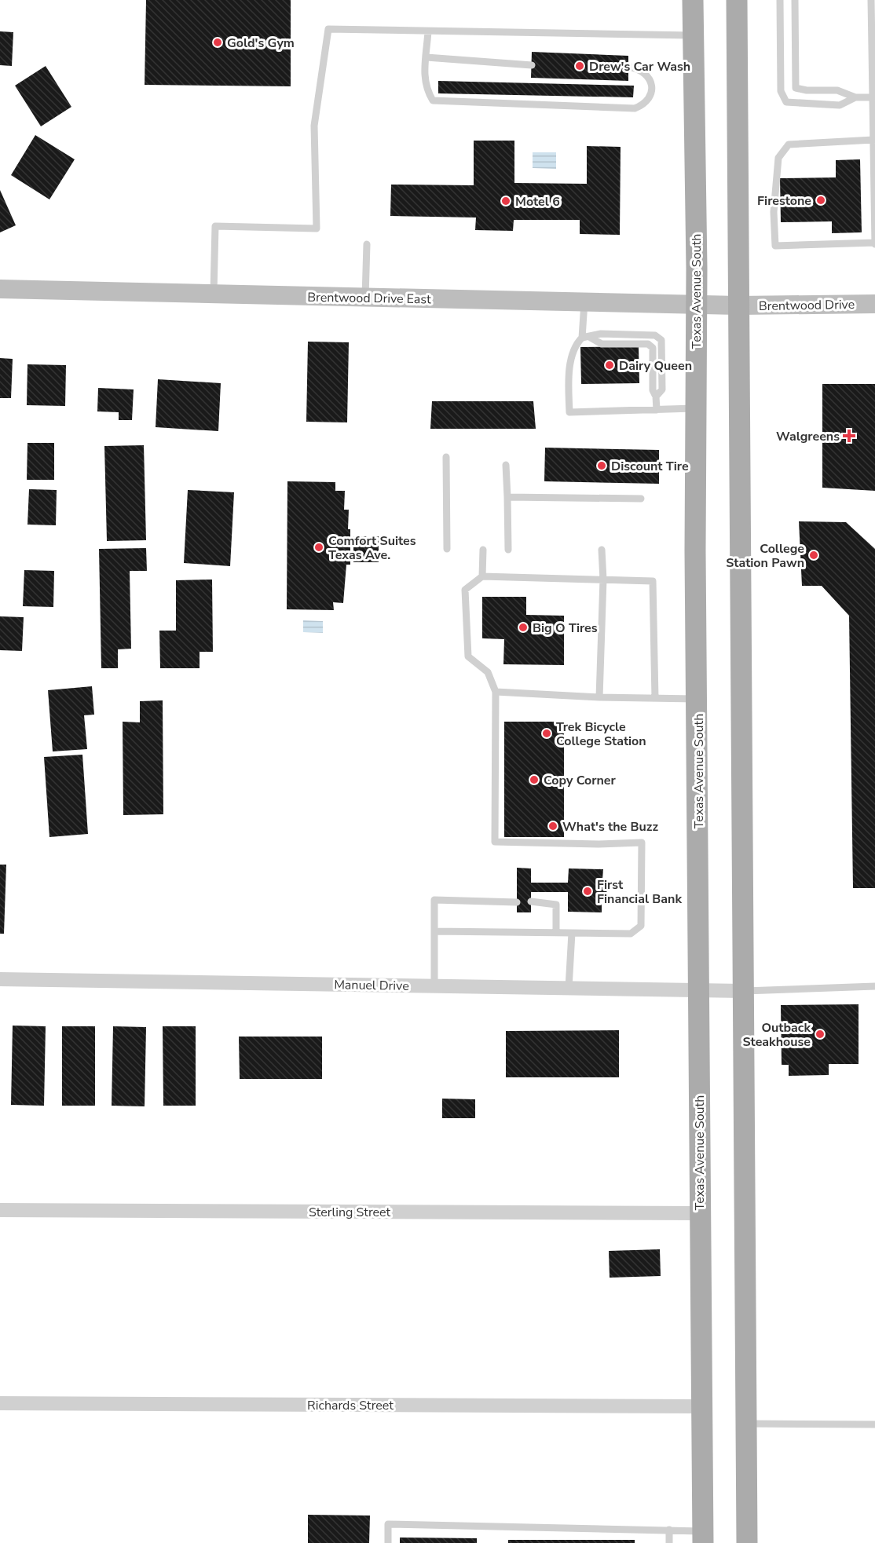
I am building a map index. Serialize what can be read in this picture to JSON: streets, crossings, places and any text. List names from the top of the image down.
{
  "streets": {
    "main road": ["Texas Avenue South"],
    "street": [
      "Brentwood Drive East",
      "Brentwood Drive",
      "Manuel Drive",
      "Sterling Street",
      "Richards Street"
    ]
  },
  "crossings": [
    ["Texas Avenue South", "Brentwood Drive East"],
    ["Texas Avenue South", "Manuel Drive"],
    ["Texas Avenue South", "Sterling Street"],
    ["Texas Avenue South", "Richards Street"],
    ["Brentwood Drive East", "Brentwood Drive"]
  ],
  "places": {
    "other": [
      "Gold's Gym",
      "Drew's Car Wash",
      "Firestone",
      "Motel 6",
      "Dairy Queen",
      "Discount Tire",
      "Comfort Suites Texas Ave.",
      "College Station Pawn",
      "Big O Tires",
      "Trek Bicycle College Station",
      "Copy Corner",
      "What's the Buzz",
      "First Financial Bank",
      "Outback Steakhouse"
    ],
    "health": ["Walgreens"]
  }
}
